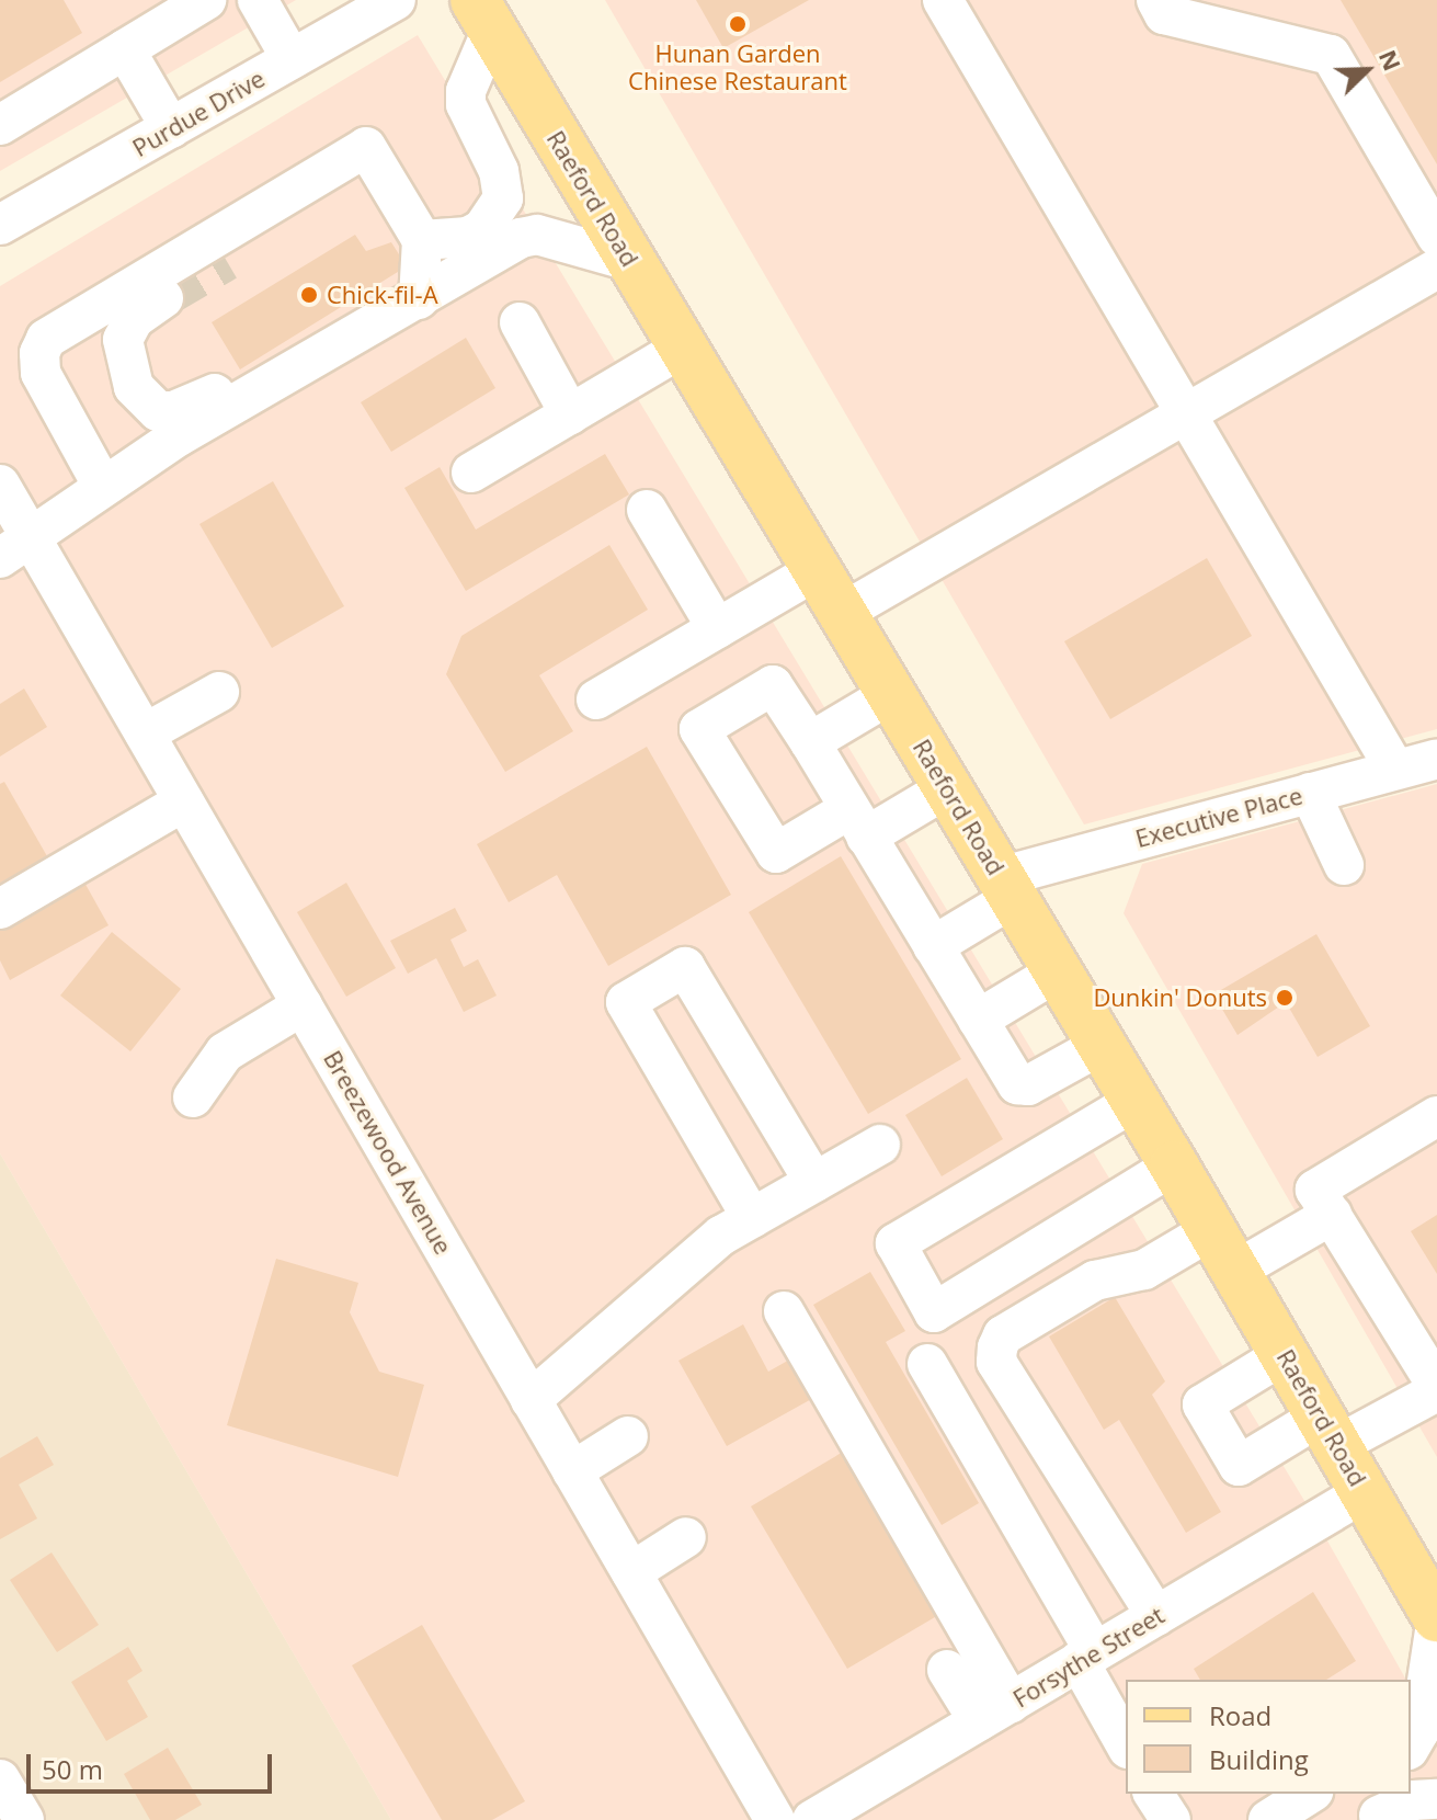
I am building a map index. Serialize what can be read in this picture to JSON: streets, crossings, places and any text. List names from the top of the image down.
{
  "streets": {
    "main road": ["Raeford Road"],
    "street": [
      "Purdue Drive",
      "Executive Place",
      "Breezewood Avenue",
      "Forsythe Street"
    ]
  },
  "crossings": [
    ["Raeford Road", "Executive Place"],
    ["Raeford Road", "Forsythe Street"]
  ],
  "places": ["Hunan Garden Chinese Restaurant", "Chick-fil-A", "Dunkin' Donuts"],
  "legend": ["Road", "Building"],
  "scale_bar": "50 m",
  "north": "top right"
}
